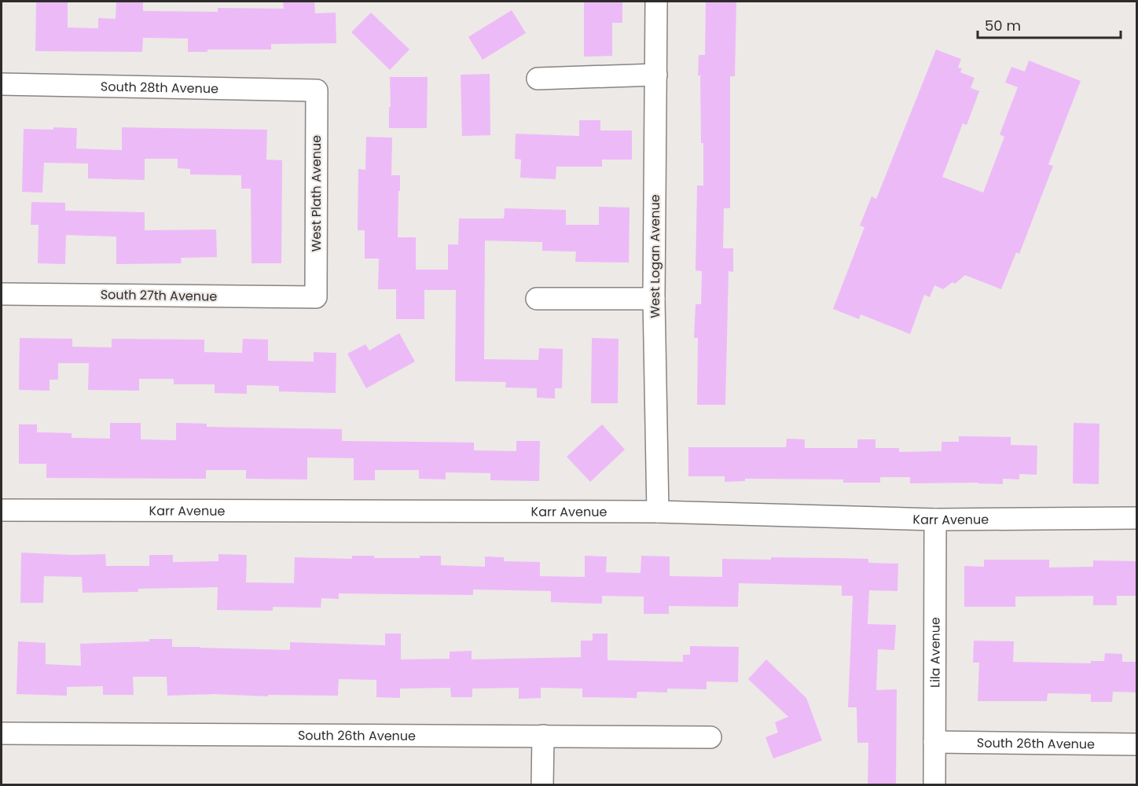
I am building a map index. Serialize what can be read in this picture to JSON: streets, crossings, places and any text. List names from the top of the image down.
{
  "streets": {
    "street": [
      "South 28th Avenue",
      "West Plath Avenue",
      "West Logan Avenue",
      "South 27th Avenue",
      "Karr Avenue",
      "Lila Avenue",
      "South 26th Avenue"
    ]
  },
  "crossings": [
    ["South 28th Avenue", "West Plath Avenue"],
    ["West Plath Avenue", "South 27th Avenue"],
    ["West Logan Avenue", "Karr Avenue"],
    ["Karr Avenue", "Lila Avenue"],
    ["Lila Avenue", "South 26th Avenue"]
  ],
  "scale_bar": "50 m"
}
